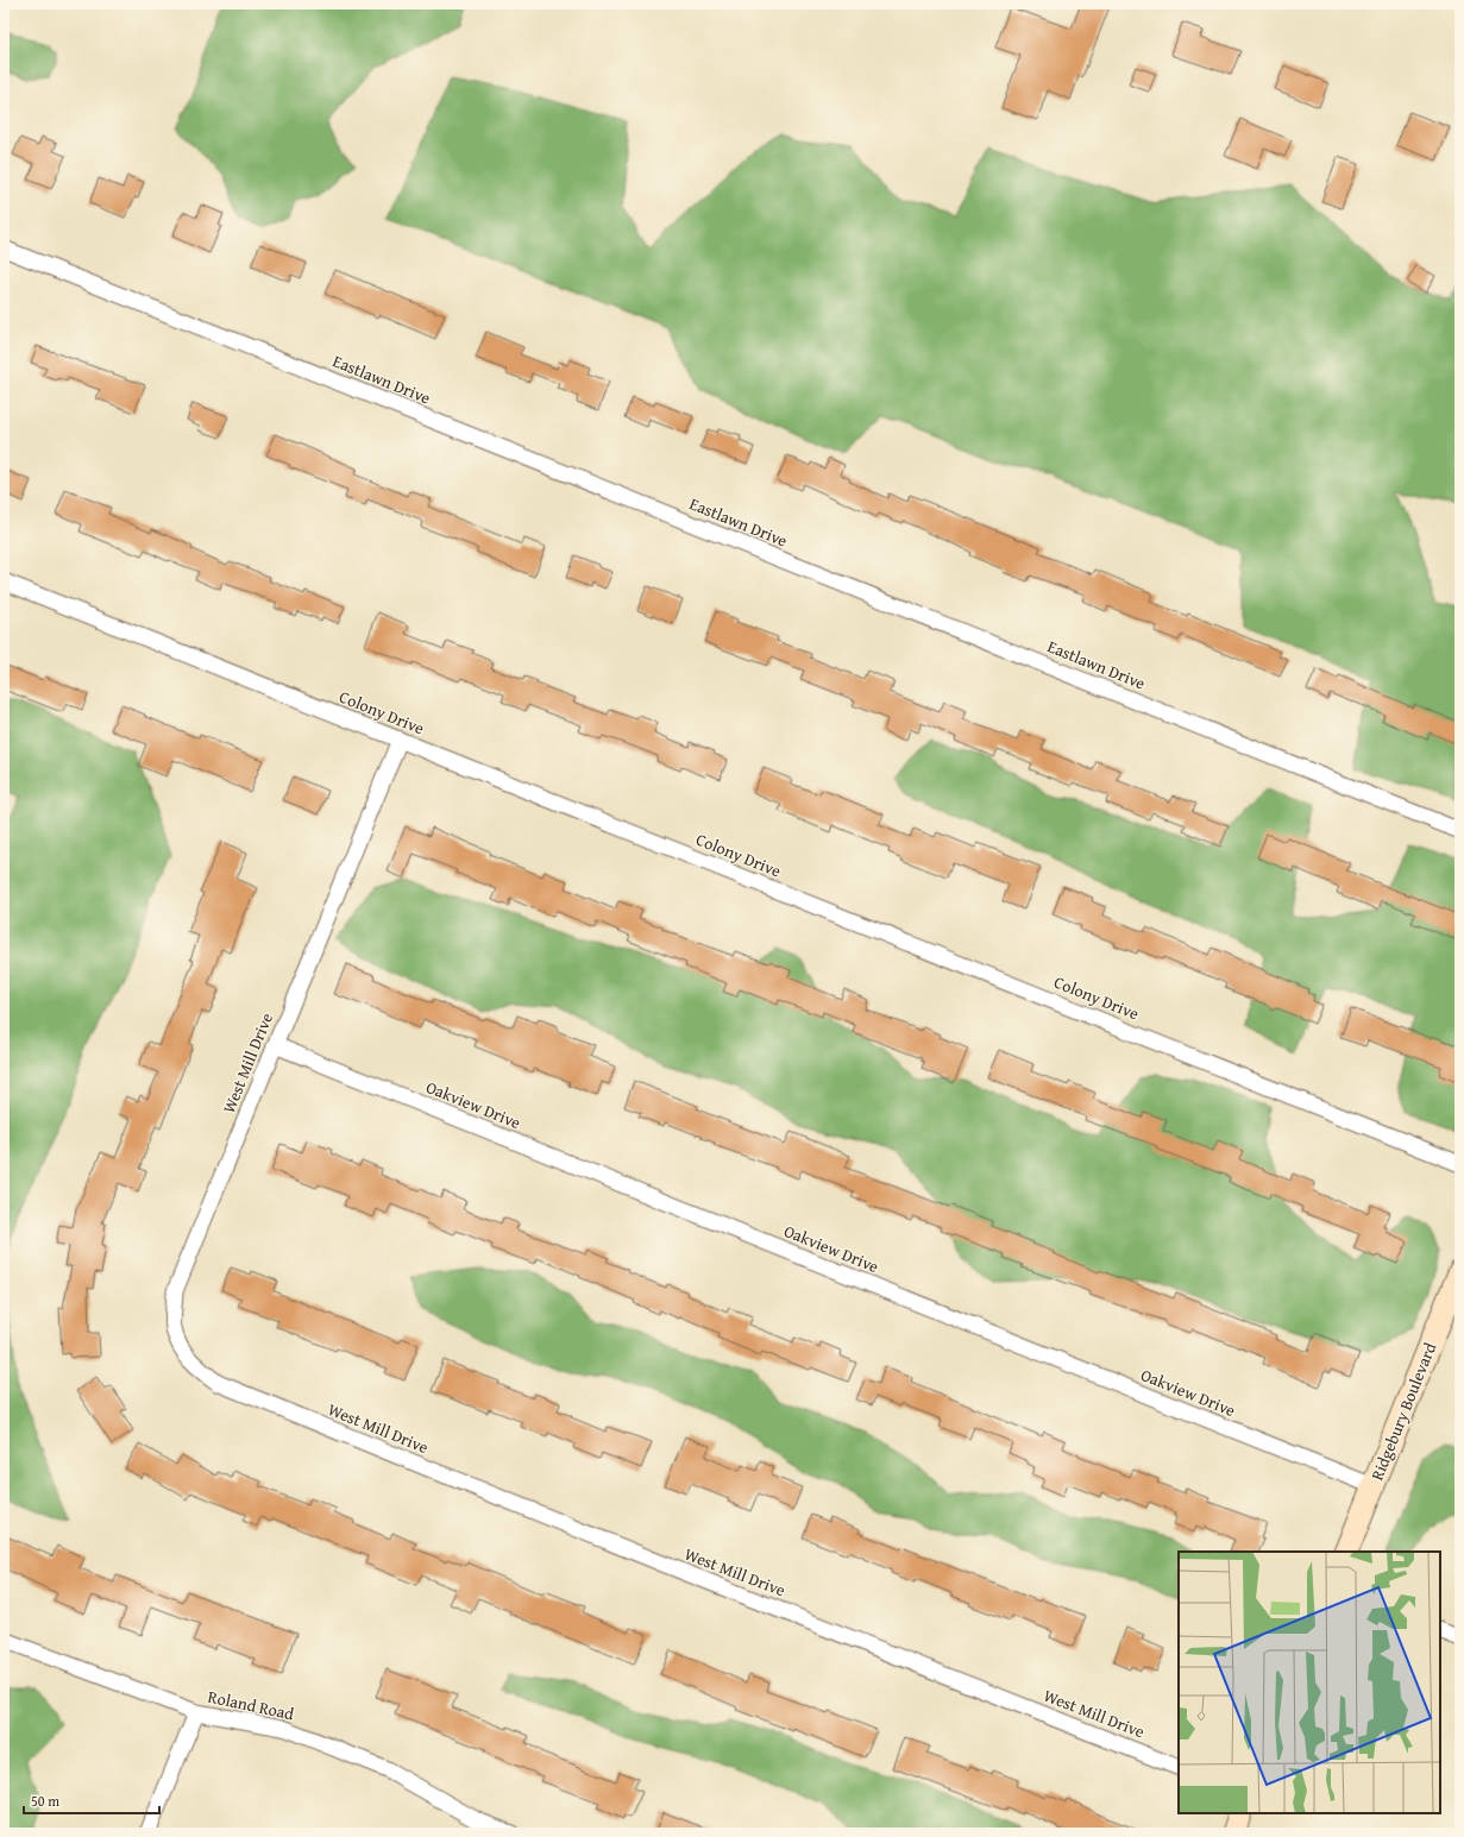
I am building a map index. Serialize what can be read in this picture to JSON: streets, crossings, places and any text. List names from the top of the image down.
{
  "streets": {
    "street": [
      "Eastlawn Drive",
      "Colony Drive",
      "West Mill Drive",
      "Oakview Drive",
      "Ridgebury Boulevard",
      "Roland Road"
    ]
  },
  "crossings": [
    ["Colony Drive", "West Mill Drive"],
    ["West Mill Drive", "Oakview Drive"],
    ["Oakview Drive", "Ridgebury Boulevard"]
  ],
  "scale_bar": "50 m"
}
